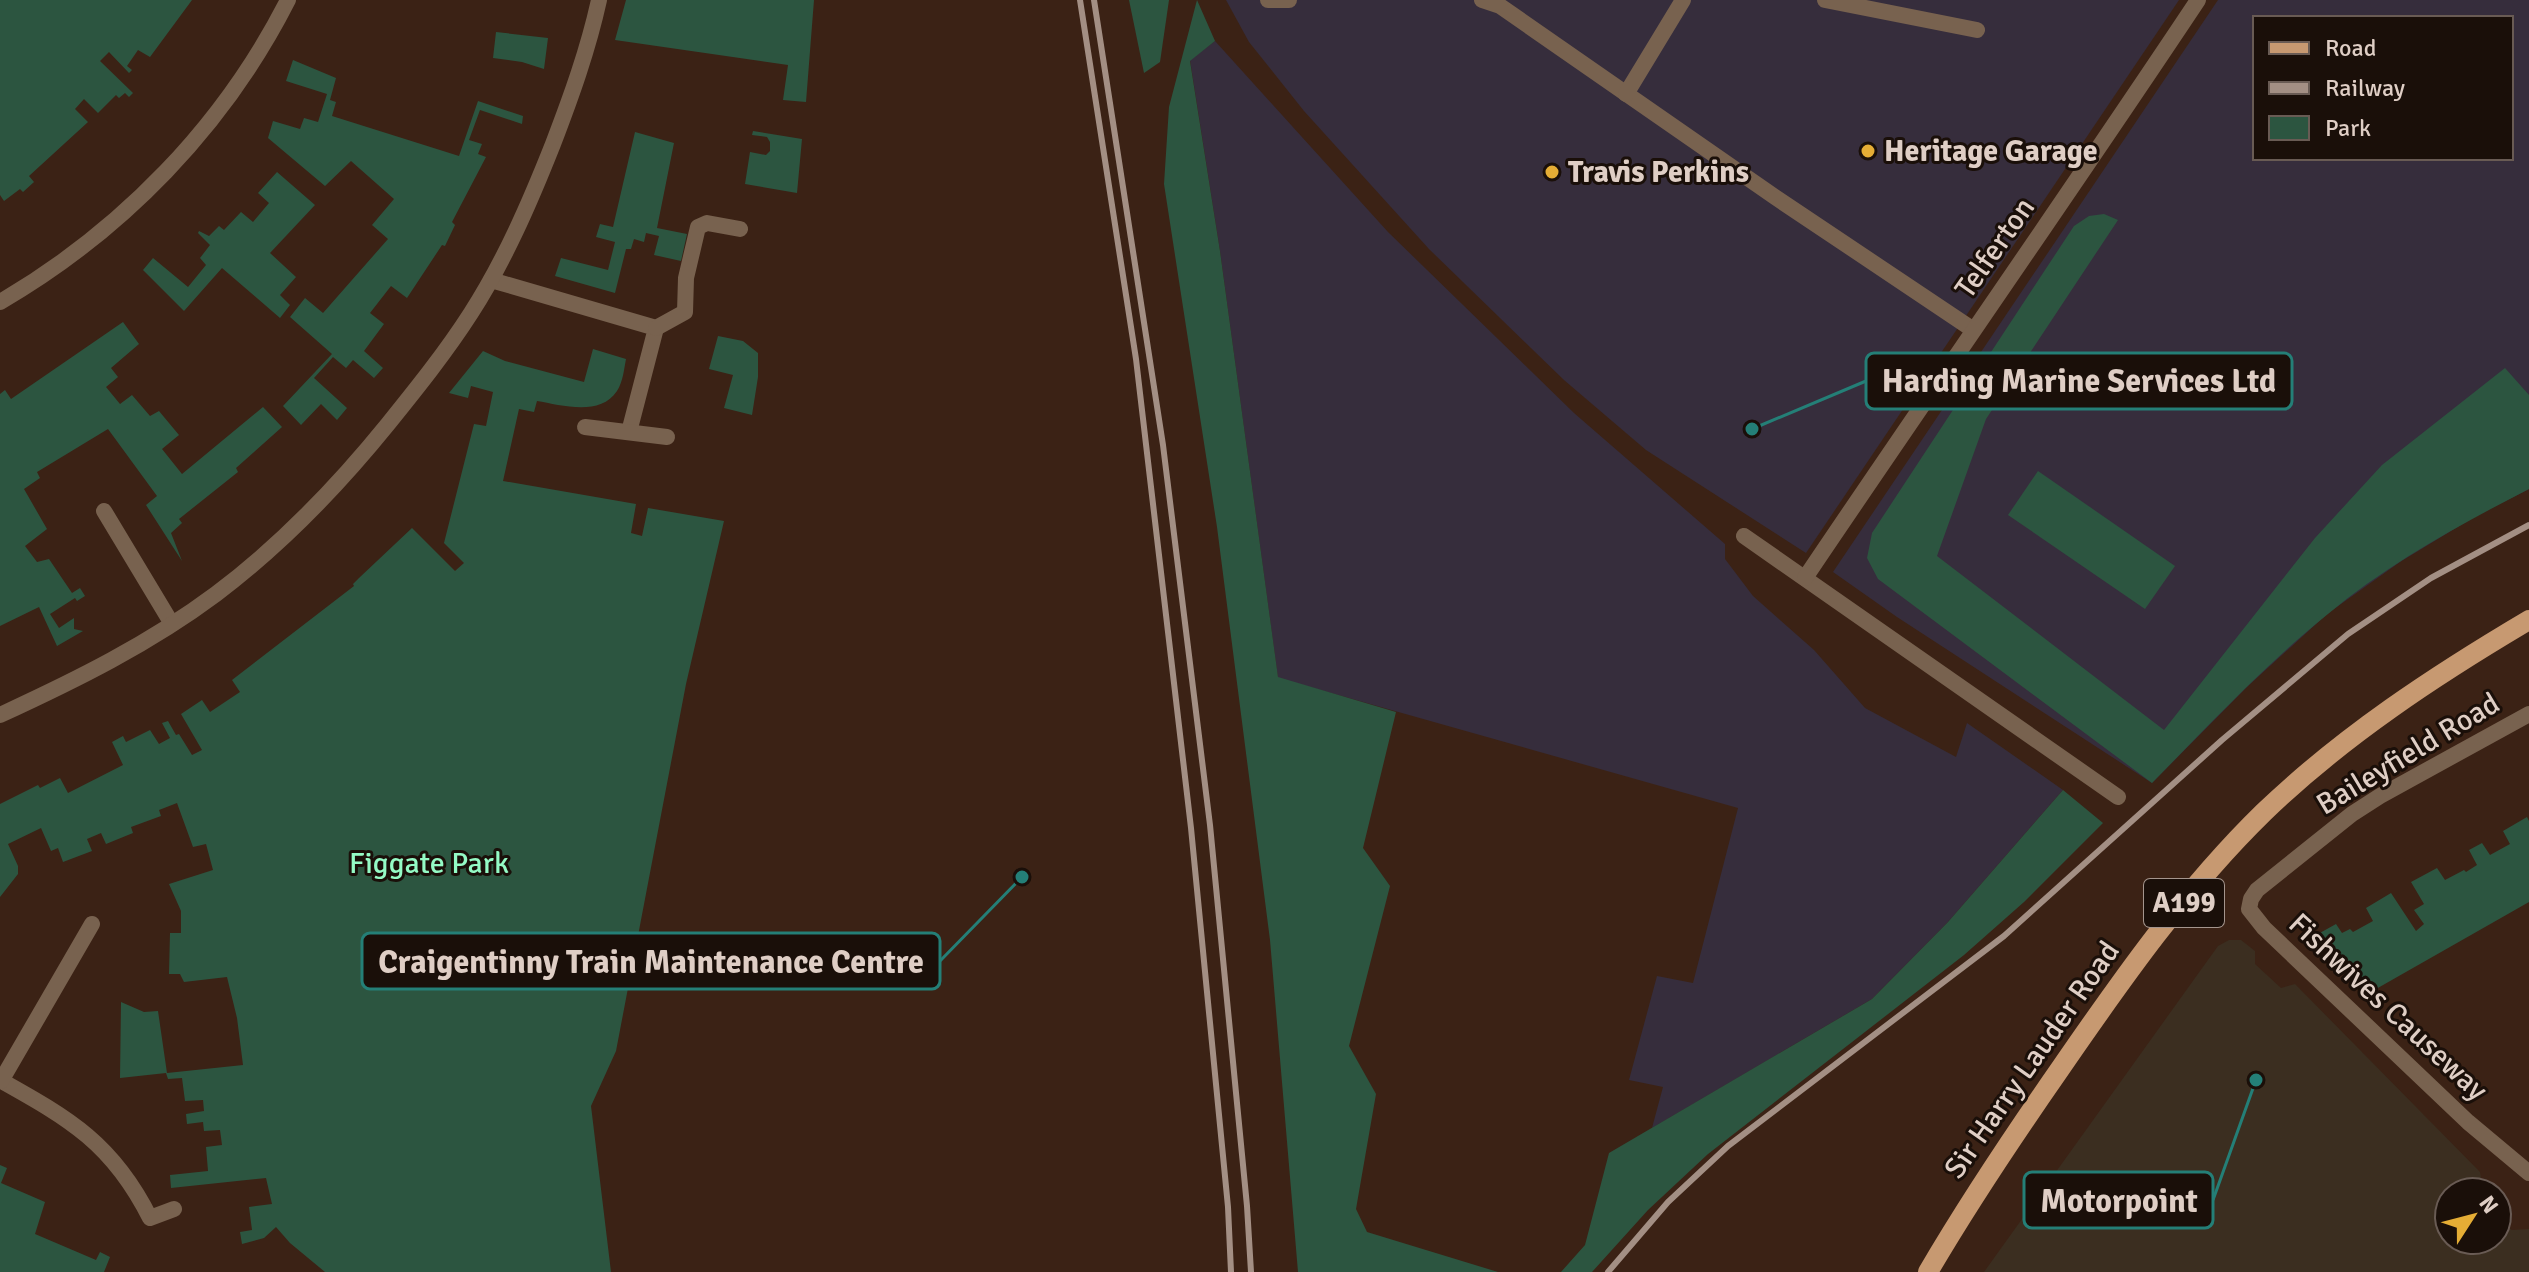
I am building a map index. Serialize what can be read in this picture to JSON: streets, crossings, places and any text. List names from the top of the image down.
{
  "streets": {
    "main road": ["A199", "Sir Harry Lauder Road"],
    "street": ["Telferton", "Baileyfield Road", "Fishwives Causeway"]
  },
  "crossings": [
    ["Baileyfield Road", "Fishwives Causeway"]
  ],
  "parks": ["Figgate Park"],
  "places": [
    "Heritage Garage",
    "Travis Perkins",
    "Harding Marine Services Ltd",
    "Craigentinny Train Maintenance Centre",
    "Motorpoint"
  ],
  "legend": ["Road", "Railway", "Park"],
  "north": "top right"
}
